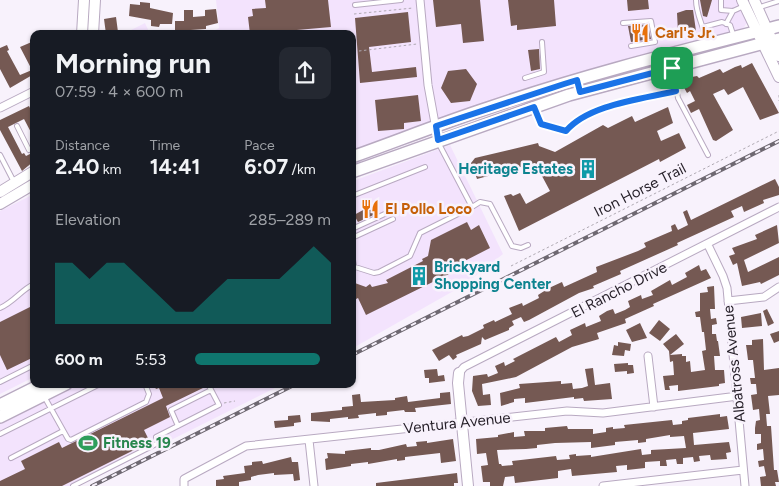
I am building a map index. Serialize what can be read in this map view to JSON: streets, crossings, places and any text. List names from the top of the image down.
{
  "streets": {
    "street": ["El Rancho Drive", "Albatross Avenue", "Ventura Avenue"],
    "path": ["Iron Horse Trail"]
  },
  "crossings": [
    ["El Rancho Drive", "Albatross Avenue"],
    ["Albatross Avenue", "Ventura Avenue"]
  ],
  "places": {
    "restaurant": ["Carl's Jr.", "El Pollo Loco"],
    "building": ["Heritage Estates", "Brickyard Shopping Center"],
    "sports": ["Fitness 19"]
  },
  "page": {
    "heading": ["Morning run", "07:59 · 4 × 600 m"],
    "stats": [
      ["Distance", "2.40 km"],
      ["Time", "14:41"],
      ["Pace", "6:07 /km"]
    ],
    "chart": ["Elevation", "285–289 m"],
    "list": [
      {
        "name": "600 m",
        "note": "5:53"
      }
    ]
  }
}
